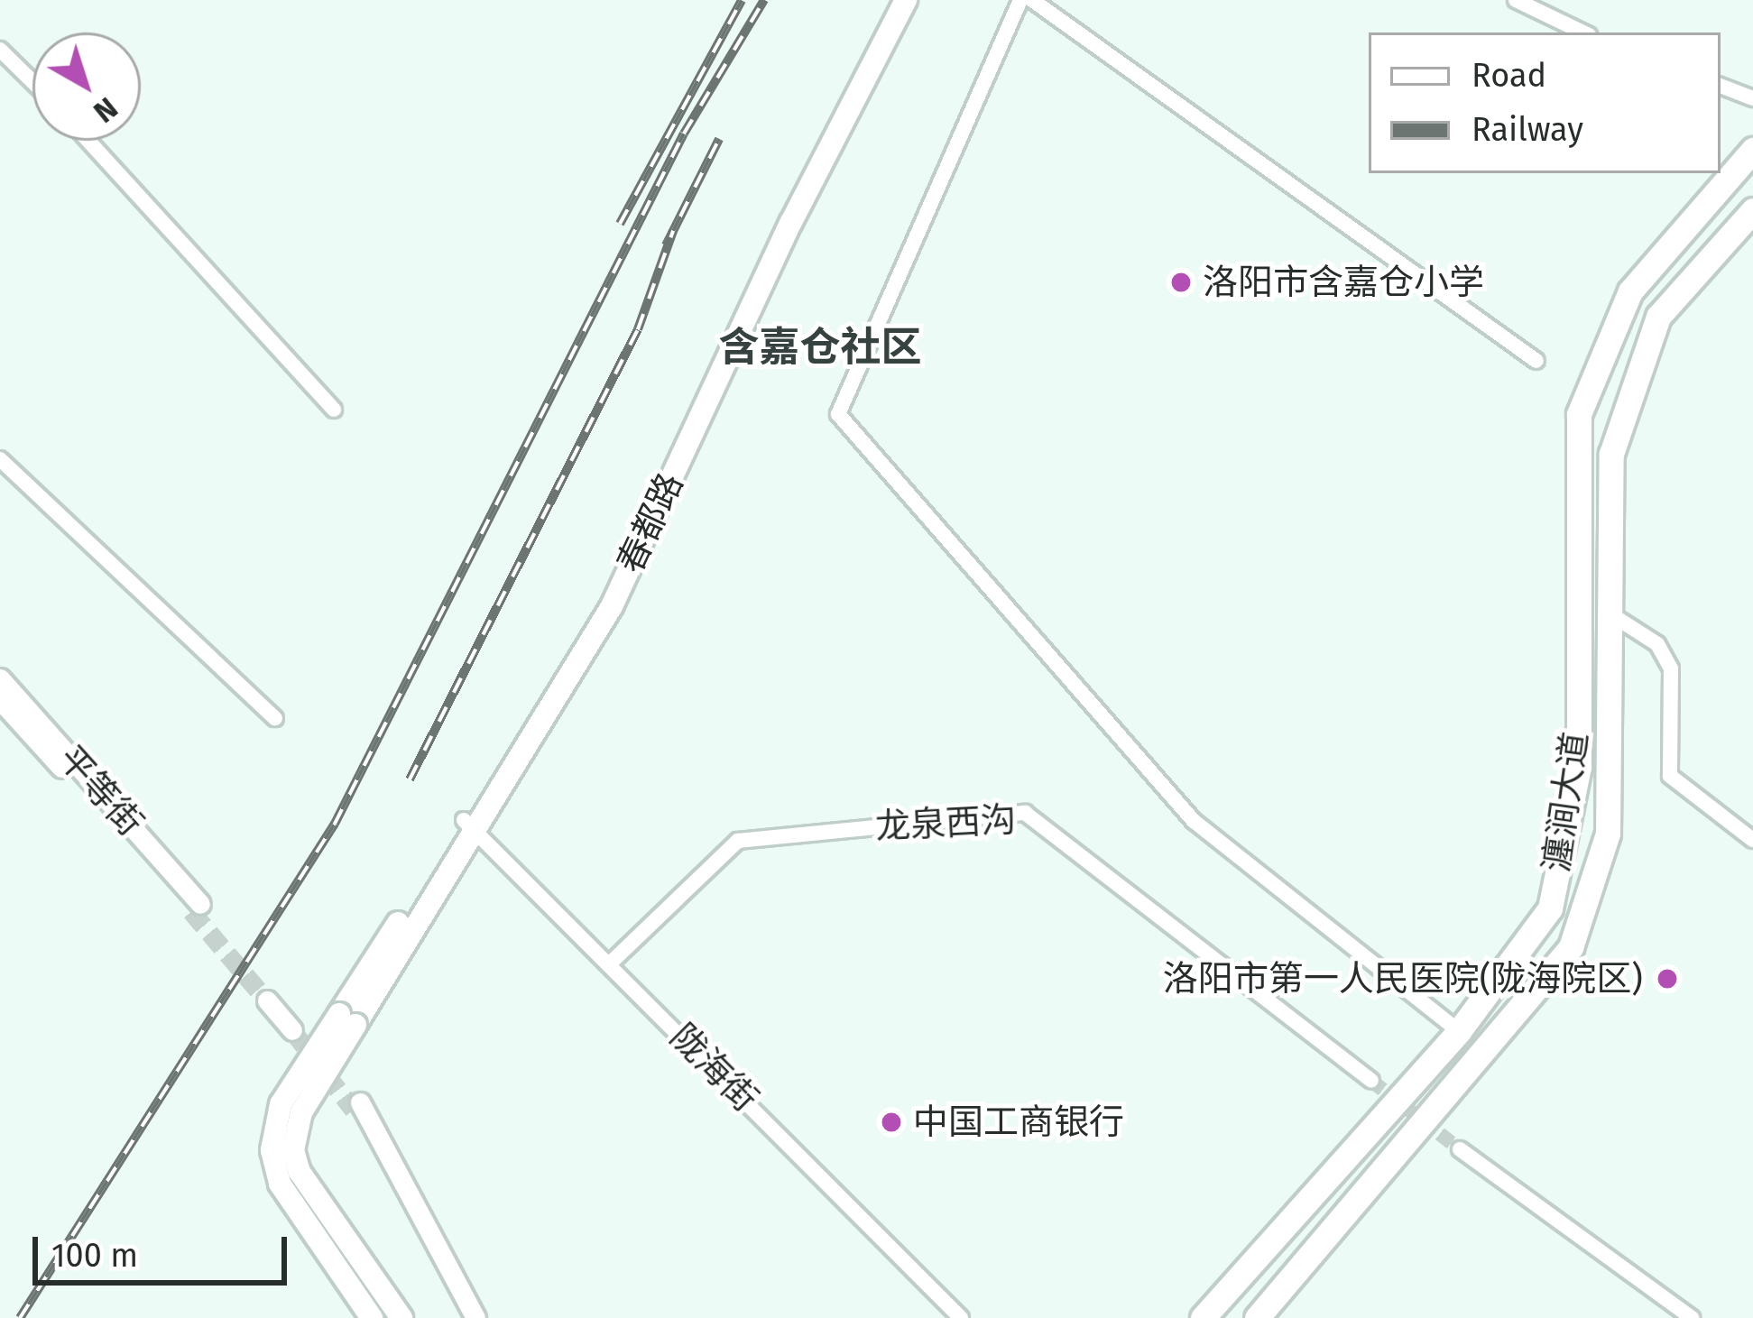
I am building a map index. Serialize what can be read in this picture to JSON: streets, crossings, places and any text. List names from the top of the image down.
{
  "streets": {
    "main road": ["春都路", "瀍涧大道"],
    "street": ["平等街", "龙泉西沟", "陇海街"]
  },
  "crossings": [
    ["春都路", "陇海街"],
    ["龙泉西沟", "陇海街"]
  ],
  "districts": ["含嘉仓社区"],
  "places": ["洛阳市含嘉仓小学", "洛阳市第一人民医院(陇海院区)", "中国工商银行"],
  "legend": ["Road", "Railway"],
  "scale_bar": "100 m",
  "north": "bottom right"
}
